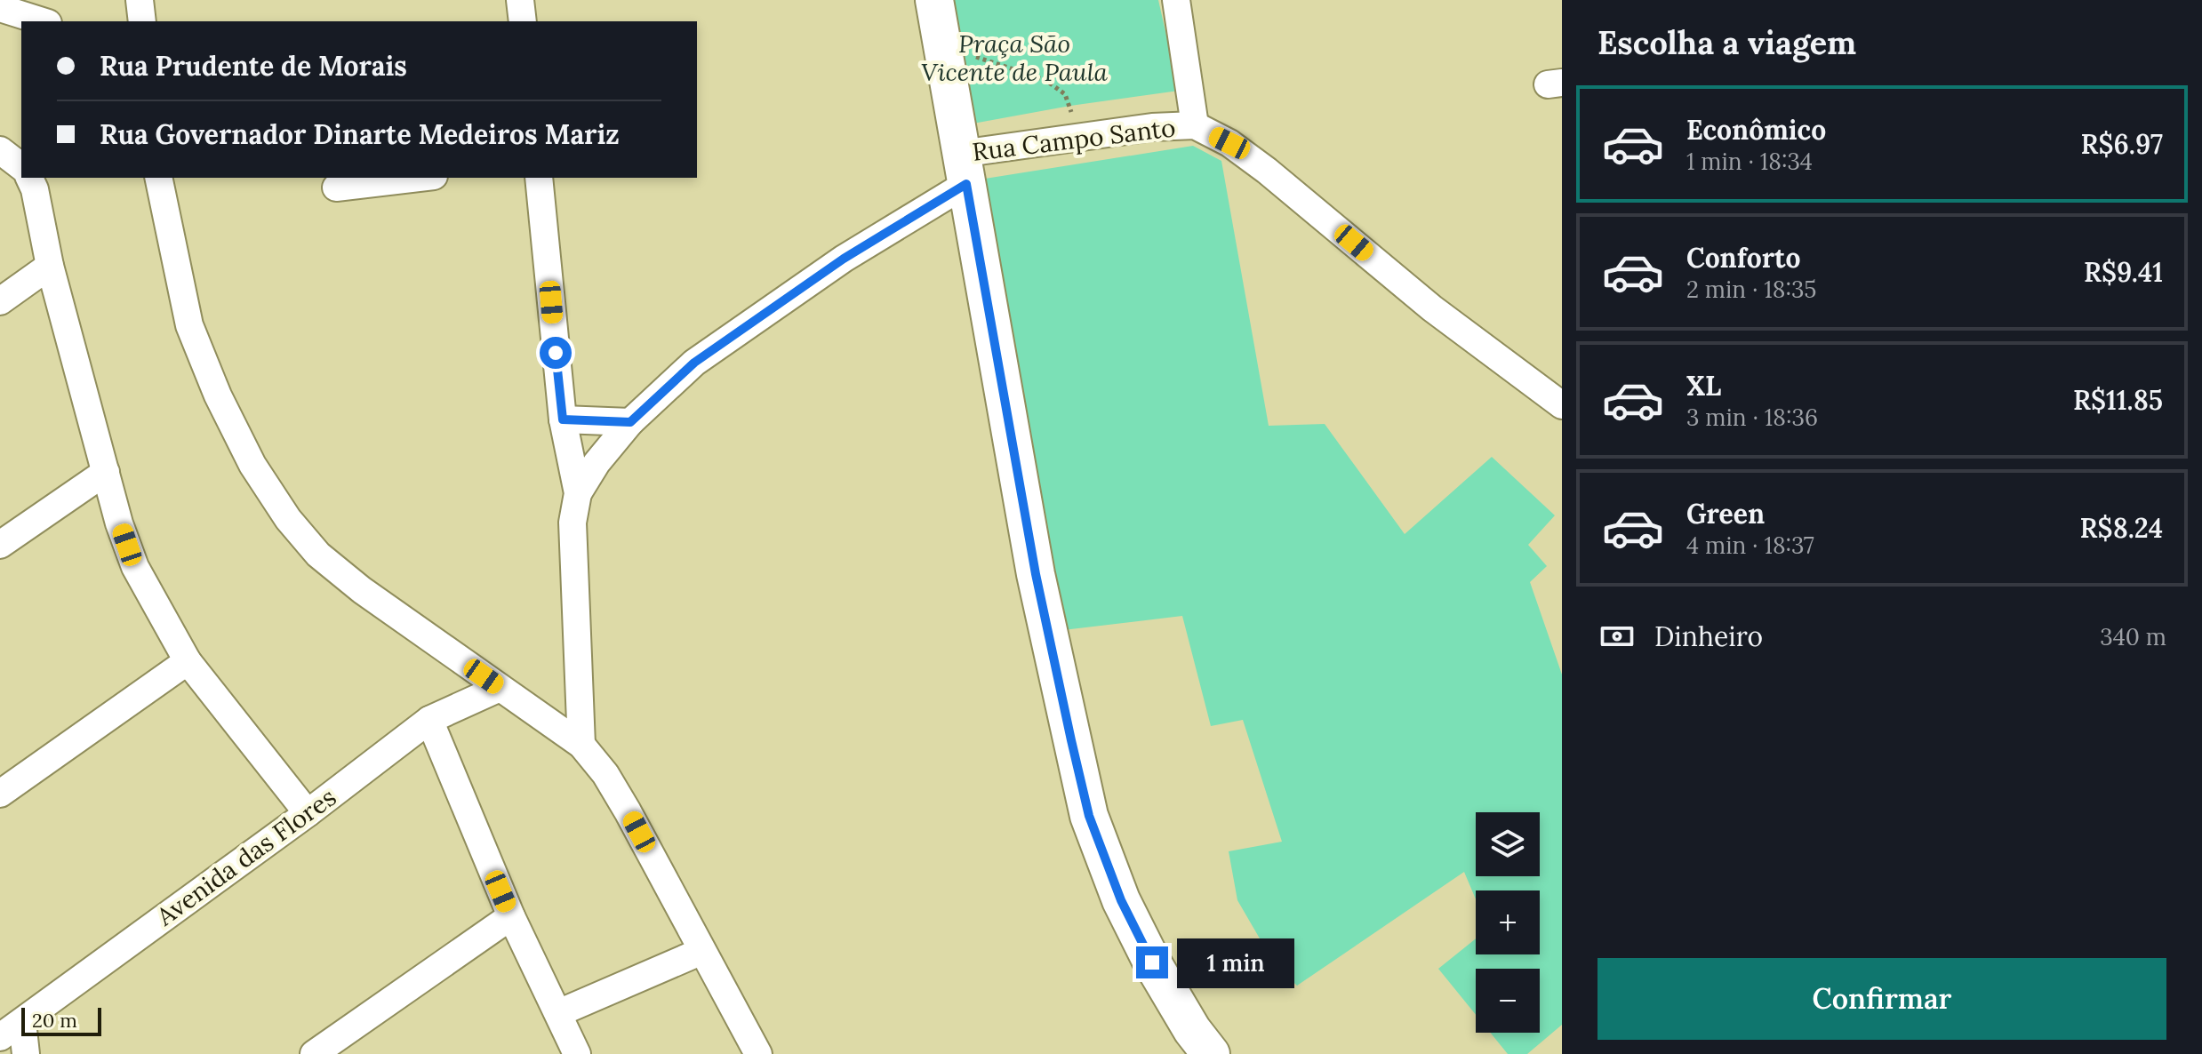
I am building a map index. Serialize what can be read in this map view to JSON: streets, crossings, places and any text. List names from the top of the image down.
{
  "streets": {
    "street": ["Rua Campo Santo", "Avenida das Flores"]
  },
  "parks": ["Praça São Vicente de Paula"],
  "scale_bar": "20 m",
  "page": {
    "heading": "Escolha a viagem",
    "banner": ["Rua Prudente de Morais", "Rua Governador Dinarte Medeiros Mariz"],
    "list": [
      {
        "name": "Econômico",
        "note": "1 min · 18:34",
        "value": "R$6.97"
      },
      {
        "name": "Conforto",
        "note": "2 min · 18:35",
        "value": "R$9.41"
      },
      {
        "name": "XL",
        "note": "3 min · 18:36",
        "value": "R$11.85"
      },
      {
        "name": "Green",
        "note": "4 min · 18:37",
        "value": "R$8.24"
      }
    ],
    "pay": ["Dinheiro", "340 m"],
    "map_buttons": ["+", "−"],
    "bubble": "1 min",
    "buttons": "Confirmar",
    "scale": "20 m"
  }
}
